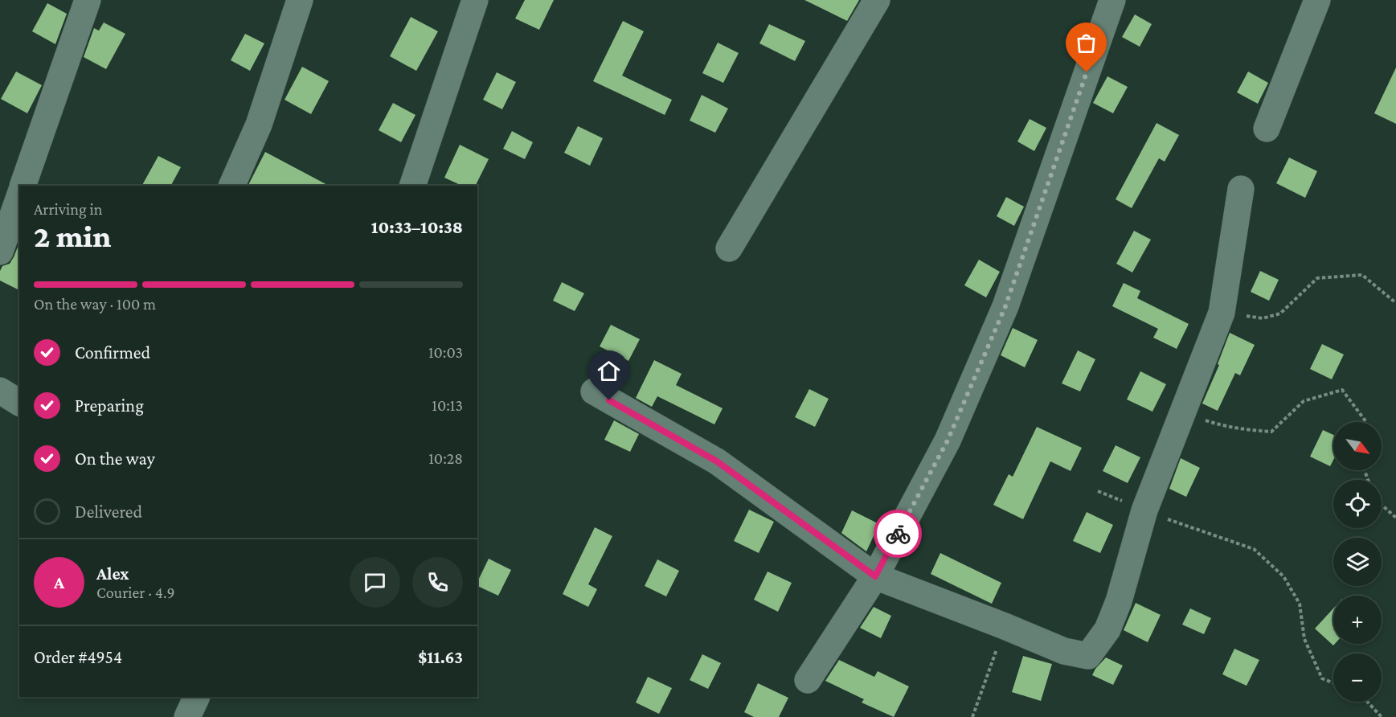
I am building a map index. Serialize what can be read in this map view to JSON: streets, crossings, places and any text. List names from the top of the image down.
{
  "north": "bottom right",
  "page": {
    "heading": ["2 min", "Arriving in", "10:33–10:38"],
    "panel": [
      "Alex",
      "Courier · 4.9",
      "Order #4954",
      "$11.63"
    ],
    "bar": "On the way · 100 m",
    "list": [
      ["Confirmed", "10:03"],
      ["Preparing", "10:13"],
      ["On the way", "10:28"],
      "Delivered"
    ],
    "map_buttons": ["+", "−"],
    "round": "A"
  }
}
